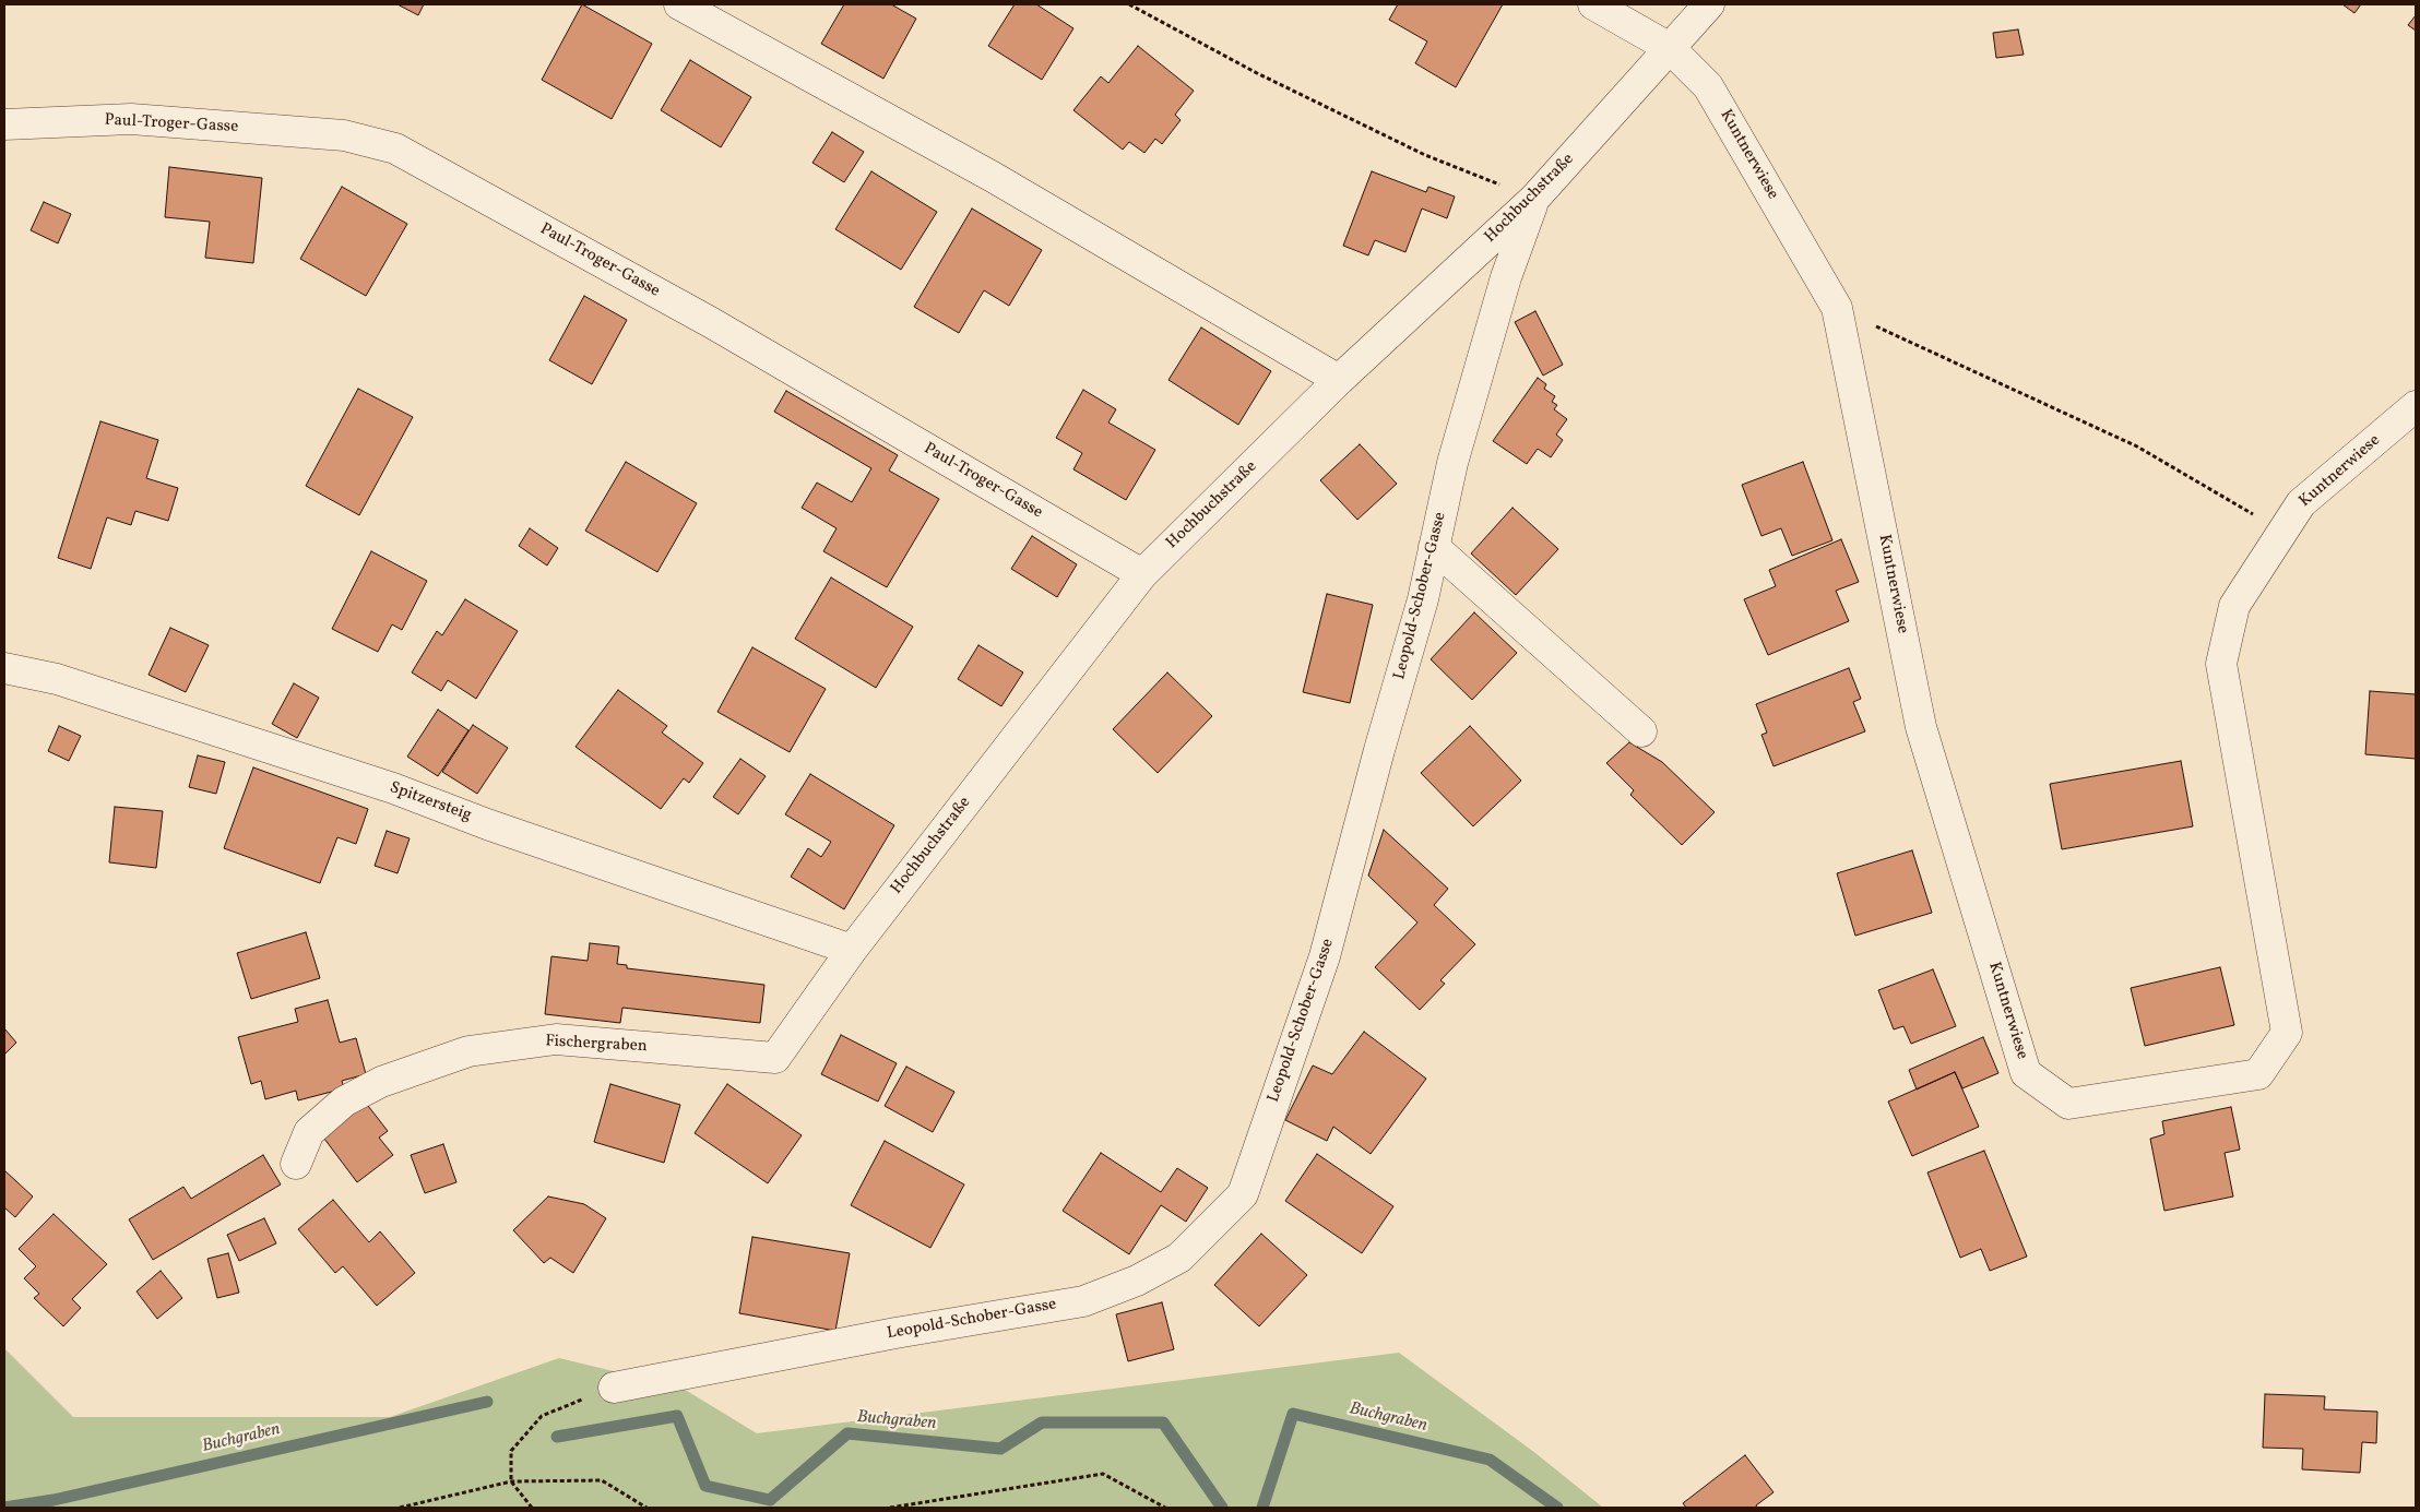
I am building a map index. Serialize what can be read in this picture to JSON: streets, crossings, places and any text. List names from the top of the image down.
{
  "streets": {
    "street": [
      "Paul-Troger-Gasse",
      "Kuntnerwiese",
      "Hochbuchstraße",
      "Leopold-Schober-Gasse",
      "Spitzersteig",
      "Fischergraben"
    ]
  },
  "crossings": [
    ["Paul-Troger-Gasse", "Hochbuchstraße"],
    ["Kuntnerwiese", "Hochbuchstraße"],
    ["Hochbuchstraße", "Leopold-Schober-Gasse"],
    ["Hochbuchstraße", "Spitzersteig"],
    ["Hochbuchstraße", "Fischergraben"]
  ],
  "water": ["Buchgraben"]
}
